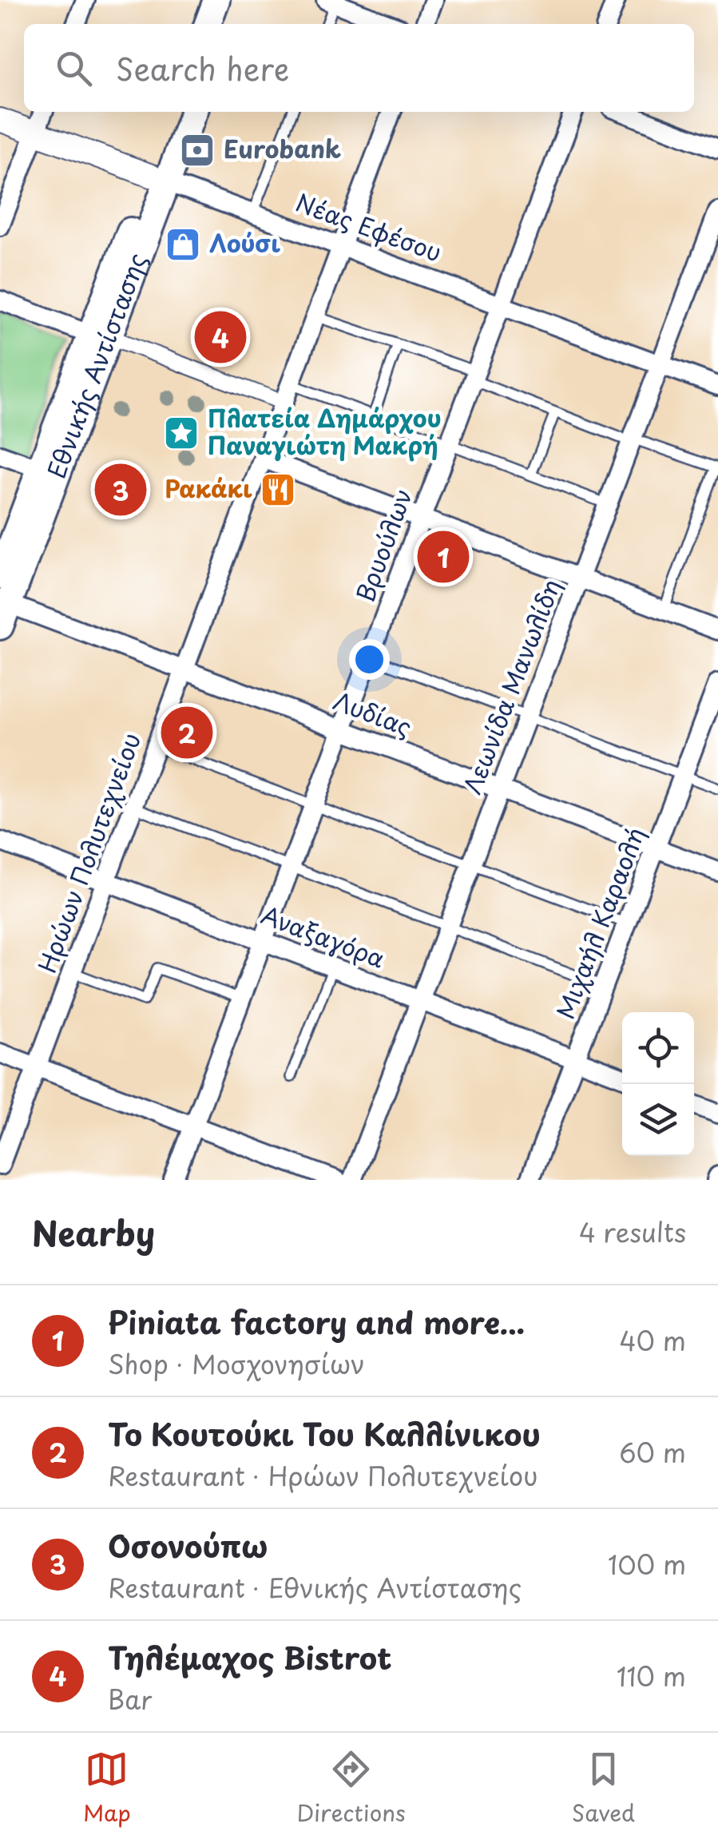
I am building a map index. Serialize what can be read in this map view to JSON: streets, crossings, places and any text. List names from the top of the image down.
{
  "streets": {
    "main road": ["Εθνικής Αντίστασης"],
    "street": [
      "Νέας Εφέσου",
      "Βρυούλων",
      "Λεωνίδα Μανωλίδη",
      "Λυδίας",
      "Ηρώων Πολυτεχνείου",
      "Μιχαήλ Καραολή",
      "Αναξαγόρα"
    ]
  },
  "crossings": [
    ["Νέας Εφέσου", "Εθνικής Αντίστασης"],
    ["Νέας Εφέσου", "Βρυούλων"],
    ["Νέας Εφέσου", "Λεωνίδα Μανωλίδη"],
    ["Νέας Εφέσου", "Ηρώων Πολυτεχνείου"],
    ["Εθνικής Αντίστασης", "Λυδίας"],
    ["Βρυούλων", "Λυδίας"],
    ["Βρυούλων", "Αναξαγόρα"],
    ["Λεωνίδα Μανωλίδη", "Λυδίας"],
    ["Λεωνίδα Μανωλίδη", "Αναξαγόρα"],
    ["Λυδίας", "Ηρώων Πολυτεχνείου"],
    ["Λυδίας", "Μιχαήλ Καραολή"],
    ["Ηρώων Πολυτεχνείου", "Αναξαγόρα"],
    ["Μιχαήλ Καραολή", "Αναξαγόρα"]
  ],
  "places": {
    "bank": ["Eurobank"],
    "shop": ["Λούσι"],
    "place": ["Πλατεία Δημάρχου Παναγιώτη Μακρή"],
    "restaurant": ["Ρακάκι"]
  },
  "page": {
    "search": "Search here",
    "pins": [
      "4",
      "3",
      "1",
      "2"
    ],
    "heading": ["Nearby", "4 results"],
    "list": [
      {
        "mark": "1",
        "name": "Piniata factory and more...",
        "note": "Shop · Μοσχονησίων",
        "value": "40 m"
      },
      {
        "mark": "2",
        "name": "Το Κουτούκι Του Καλλίνικου",
        "note": "Restaurant · Ηρώων Πολυτεχνείου",
        "value": "60 m"
      },
      {
        "mark": "3",
        "name": "Οσονούπω",
        "note": "Restaurant · Εθνικής Αντίστασης",
        "value": "100 m"
      },
      {
        "mark": "4",
        "name": "Τηλέμαχος Bistrot",
        "note": "Bar",
        "value": "110 m"
      }
    ],
    "nav": ["Map", "Directions", "Saved"]
  }
}
